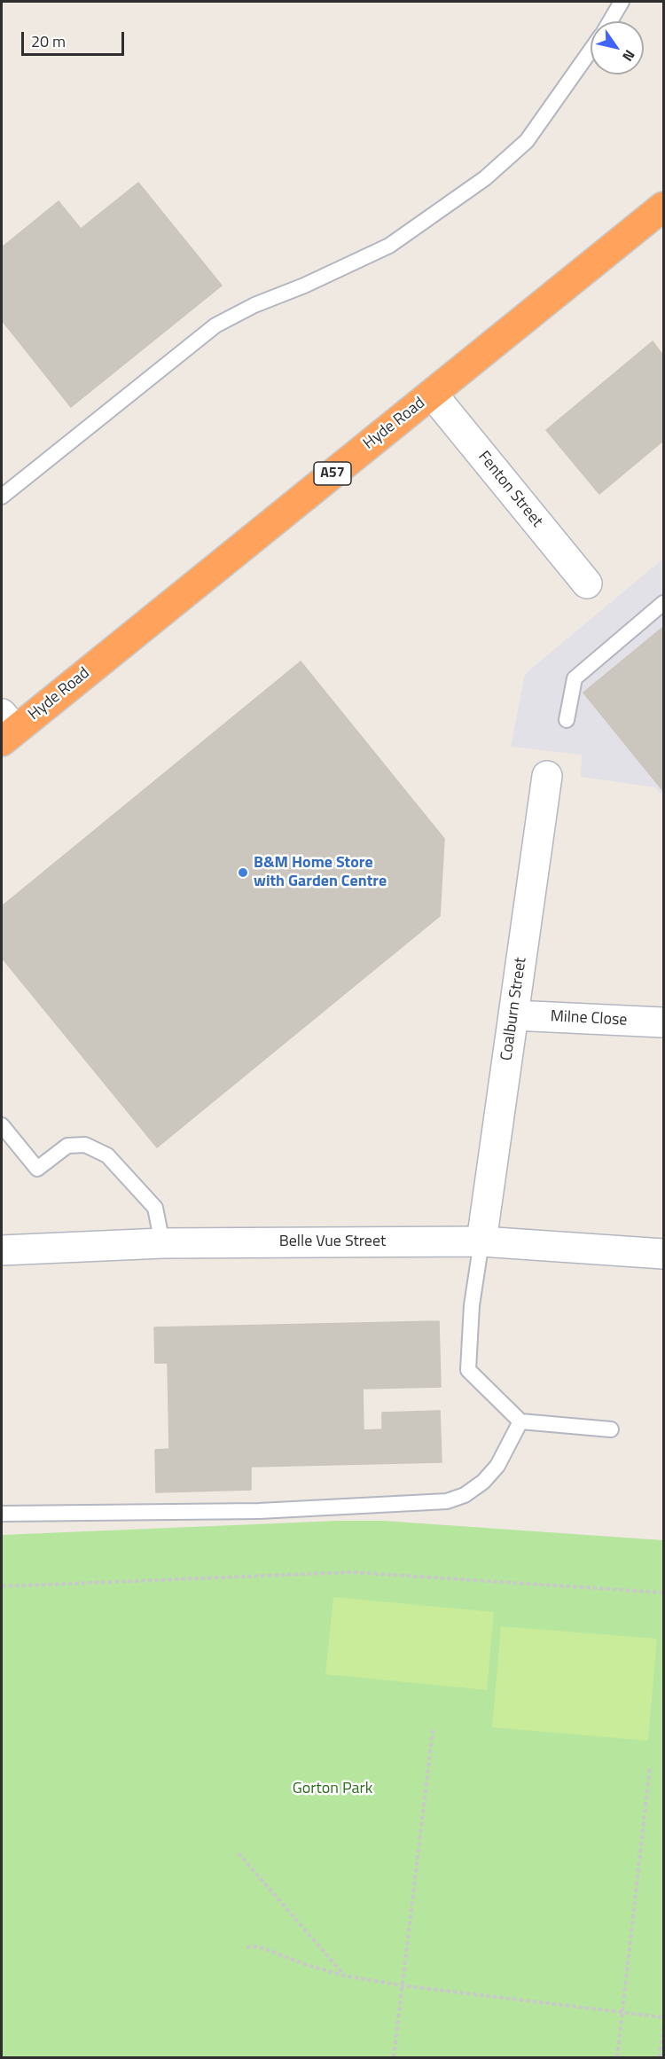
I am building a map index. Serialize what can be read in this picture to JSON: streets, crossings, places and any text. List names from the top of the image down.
{
  "streets": {
    "highway": ["Hyde Road", "A57"],
    "street": [
      "Fenton Street",
      "Coalburn Street",
      "Milne Close",
      "Belle Vue Street"
    ]
  },
  "crossings": [
    ["Hyde Road", "Fenton Street"],
    ["Coalburn Street", "Milne Close"],
    ["Coalburn Street", "Belle Vue Street"]
  ],
  "parks": ["Gorton Park"],
  "places": ["B&M Home Store with Garden Centre"],
  "scale_bar": "20 m",
  "north": "bottom right"
}
